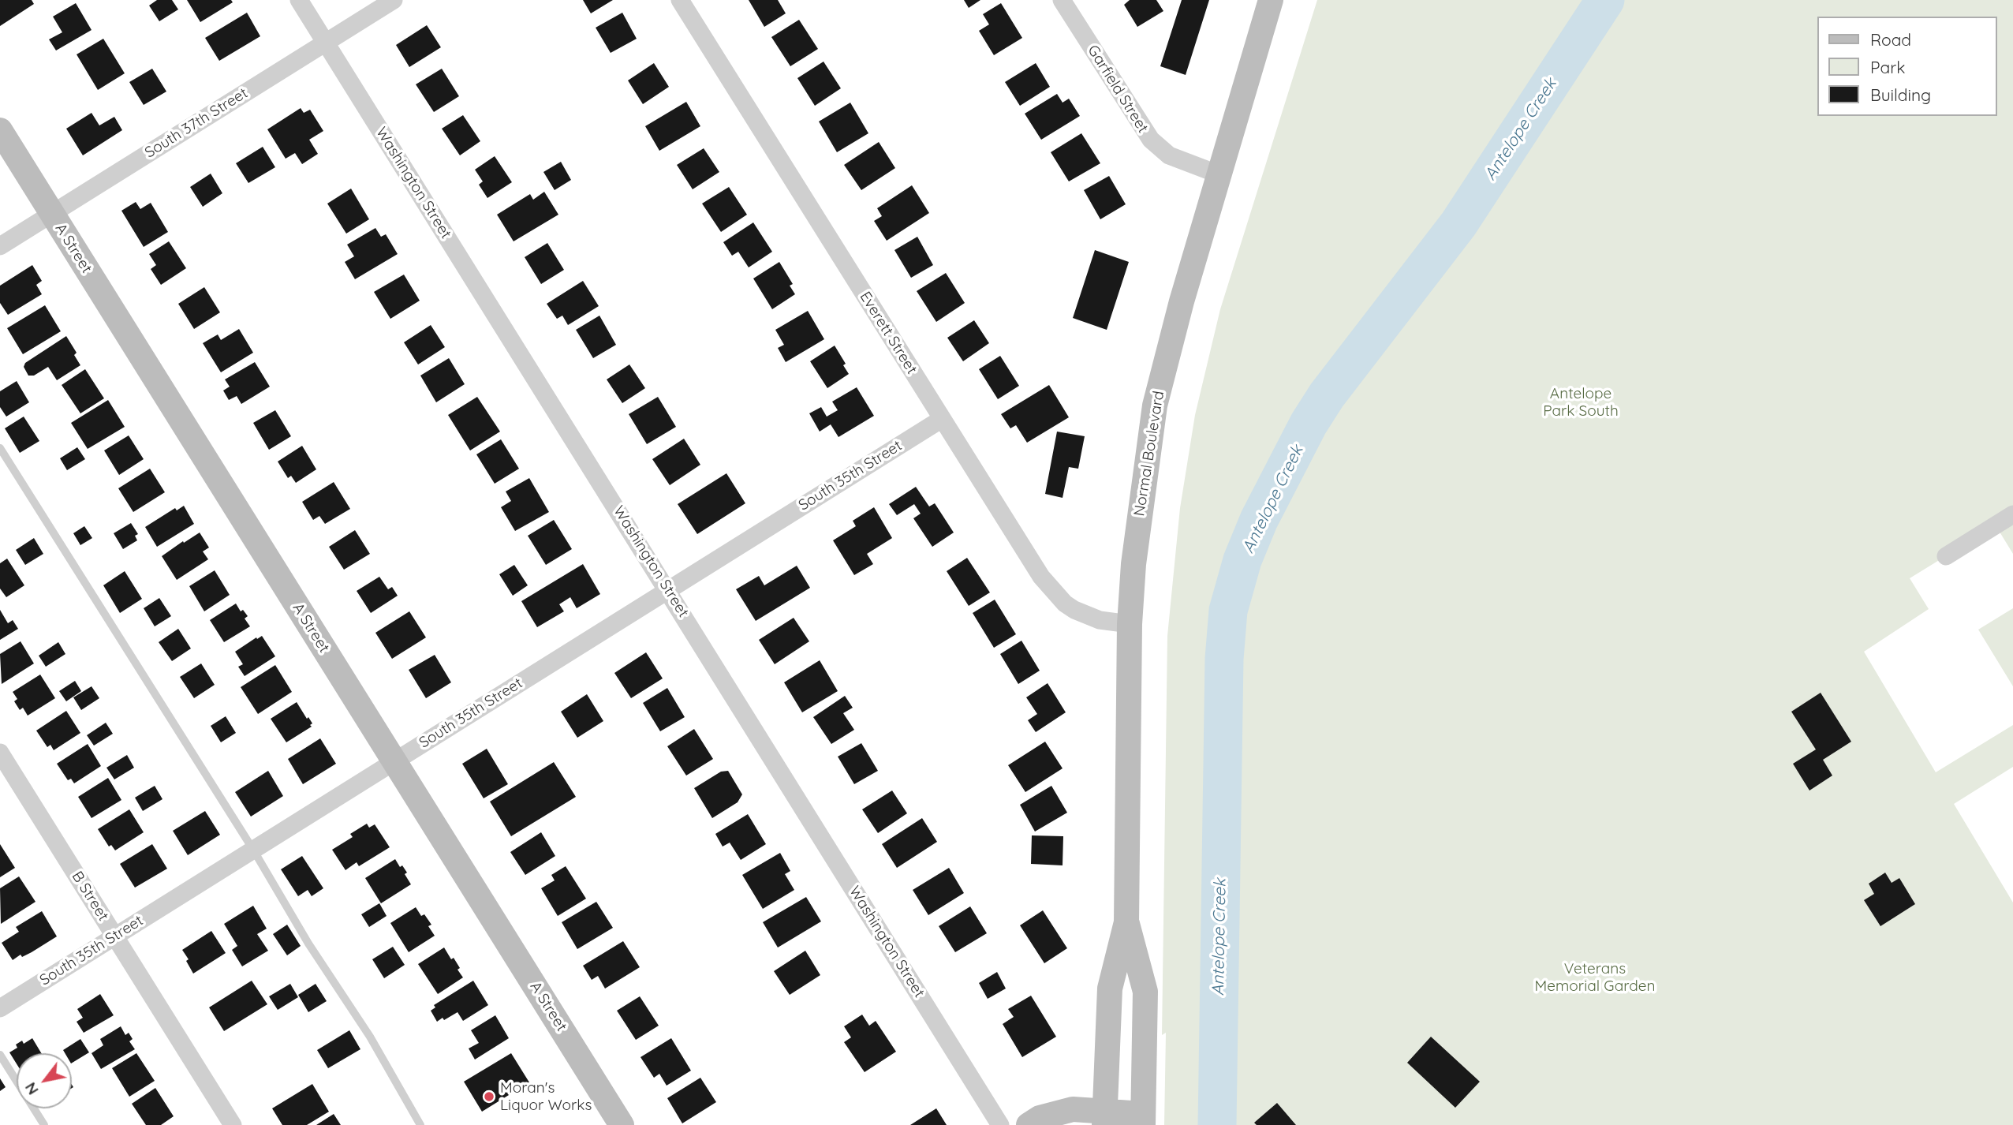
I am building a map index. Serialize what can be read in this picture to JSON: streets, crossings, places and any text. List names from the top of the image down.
{
  "streets": {
    "main road": ["A Street", "Normal Boulevard"],
    "street": [
      "Garfield Street",
      "South 37th Street",
      "Washington Street",
      "Everett Street",
      "South 35th Street",
      "B Street"
    ]
  },
  "crossings": [
    ["Garfield Street", "Normal Boulevard"],
    ["South 37th Street", "Washington Street"],
    ["South 37th Street", "A Street"],
    ["Washington Street", "South 35th Street"],
    ["A Street", "South 35th Street"],
    ["Everett Street", "Normal Boulevard"],
    ["Everett Street", "South 35th Street"],
    ["South 35th Street", "B Street"]
  ],
  "water": ["Antelope Creek"],
  "parks": ["Antelope Park South", "Veterans Memorial Garden"],
  "places": ["Moran's Liquor Works"],
  "legend": ["Road", "Park", "Building"],
  "north": "bottom left"
}
